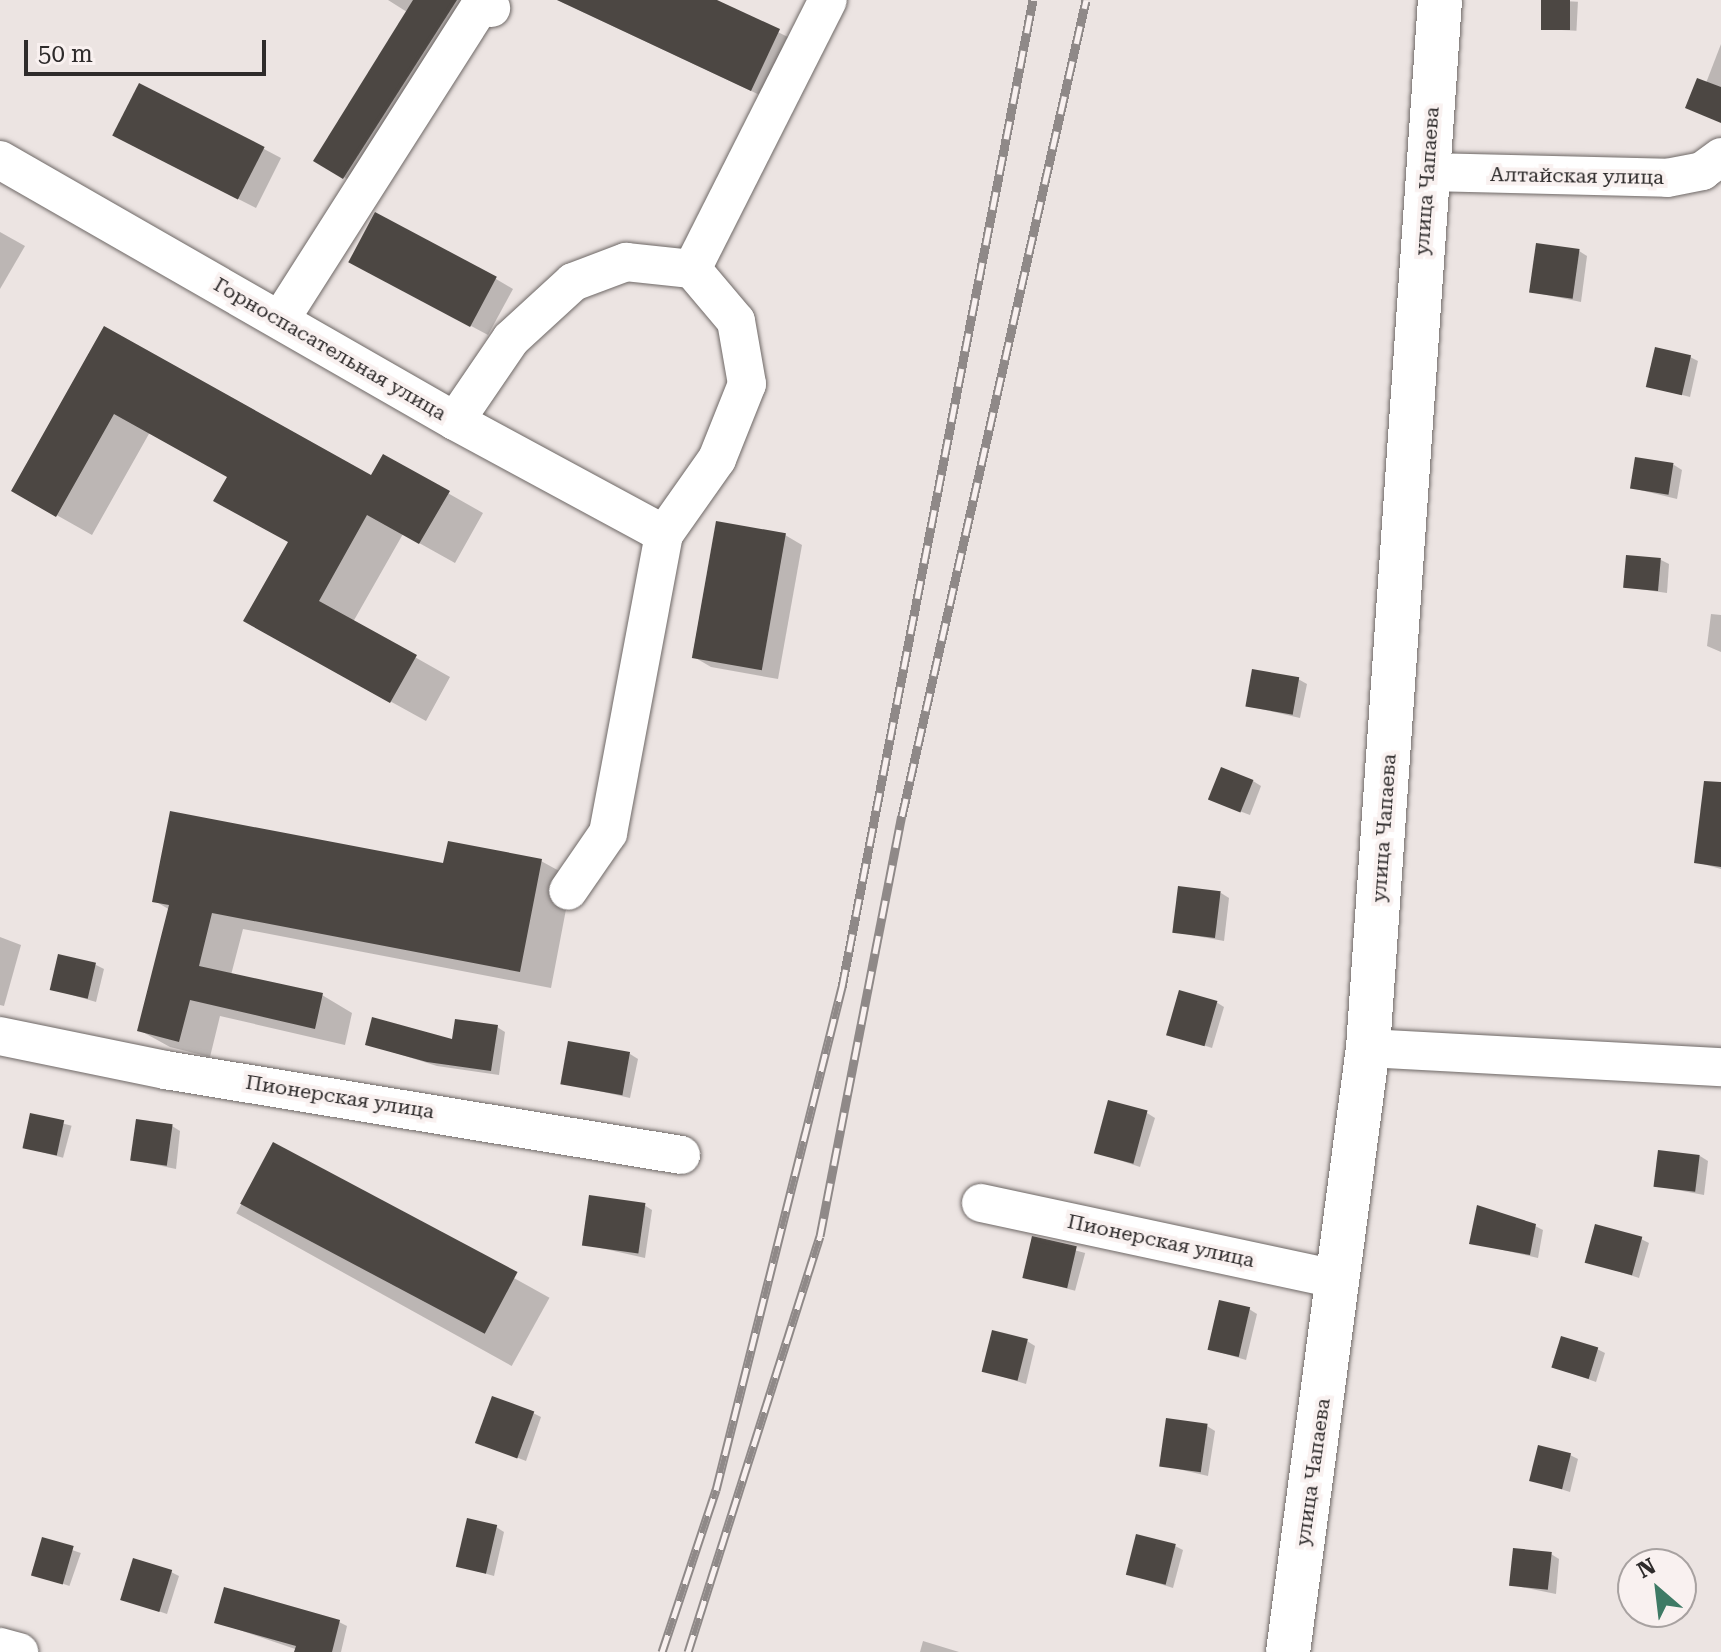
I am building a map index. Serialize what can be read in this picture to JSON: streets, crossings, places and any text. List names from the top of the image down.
{
  "streets": {
    "street": [
      "Алтайская улица",
      "улица Чапаева",
      "Горноспасательная улица",
      "Пионерская улица"
    ]
  },
  "crossings": [
    ["Алтайская улица", "улица Чапаева"],
    ["улица Чапаева", "Пионерская улица"]
  ],
  "scale_bar": "50 m",
  "north": "top left"
}
